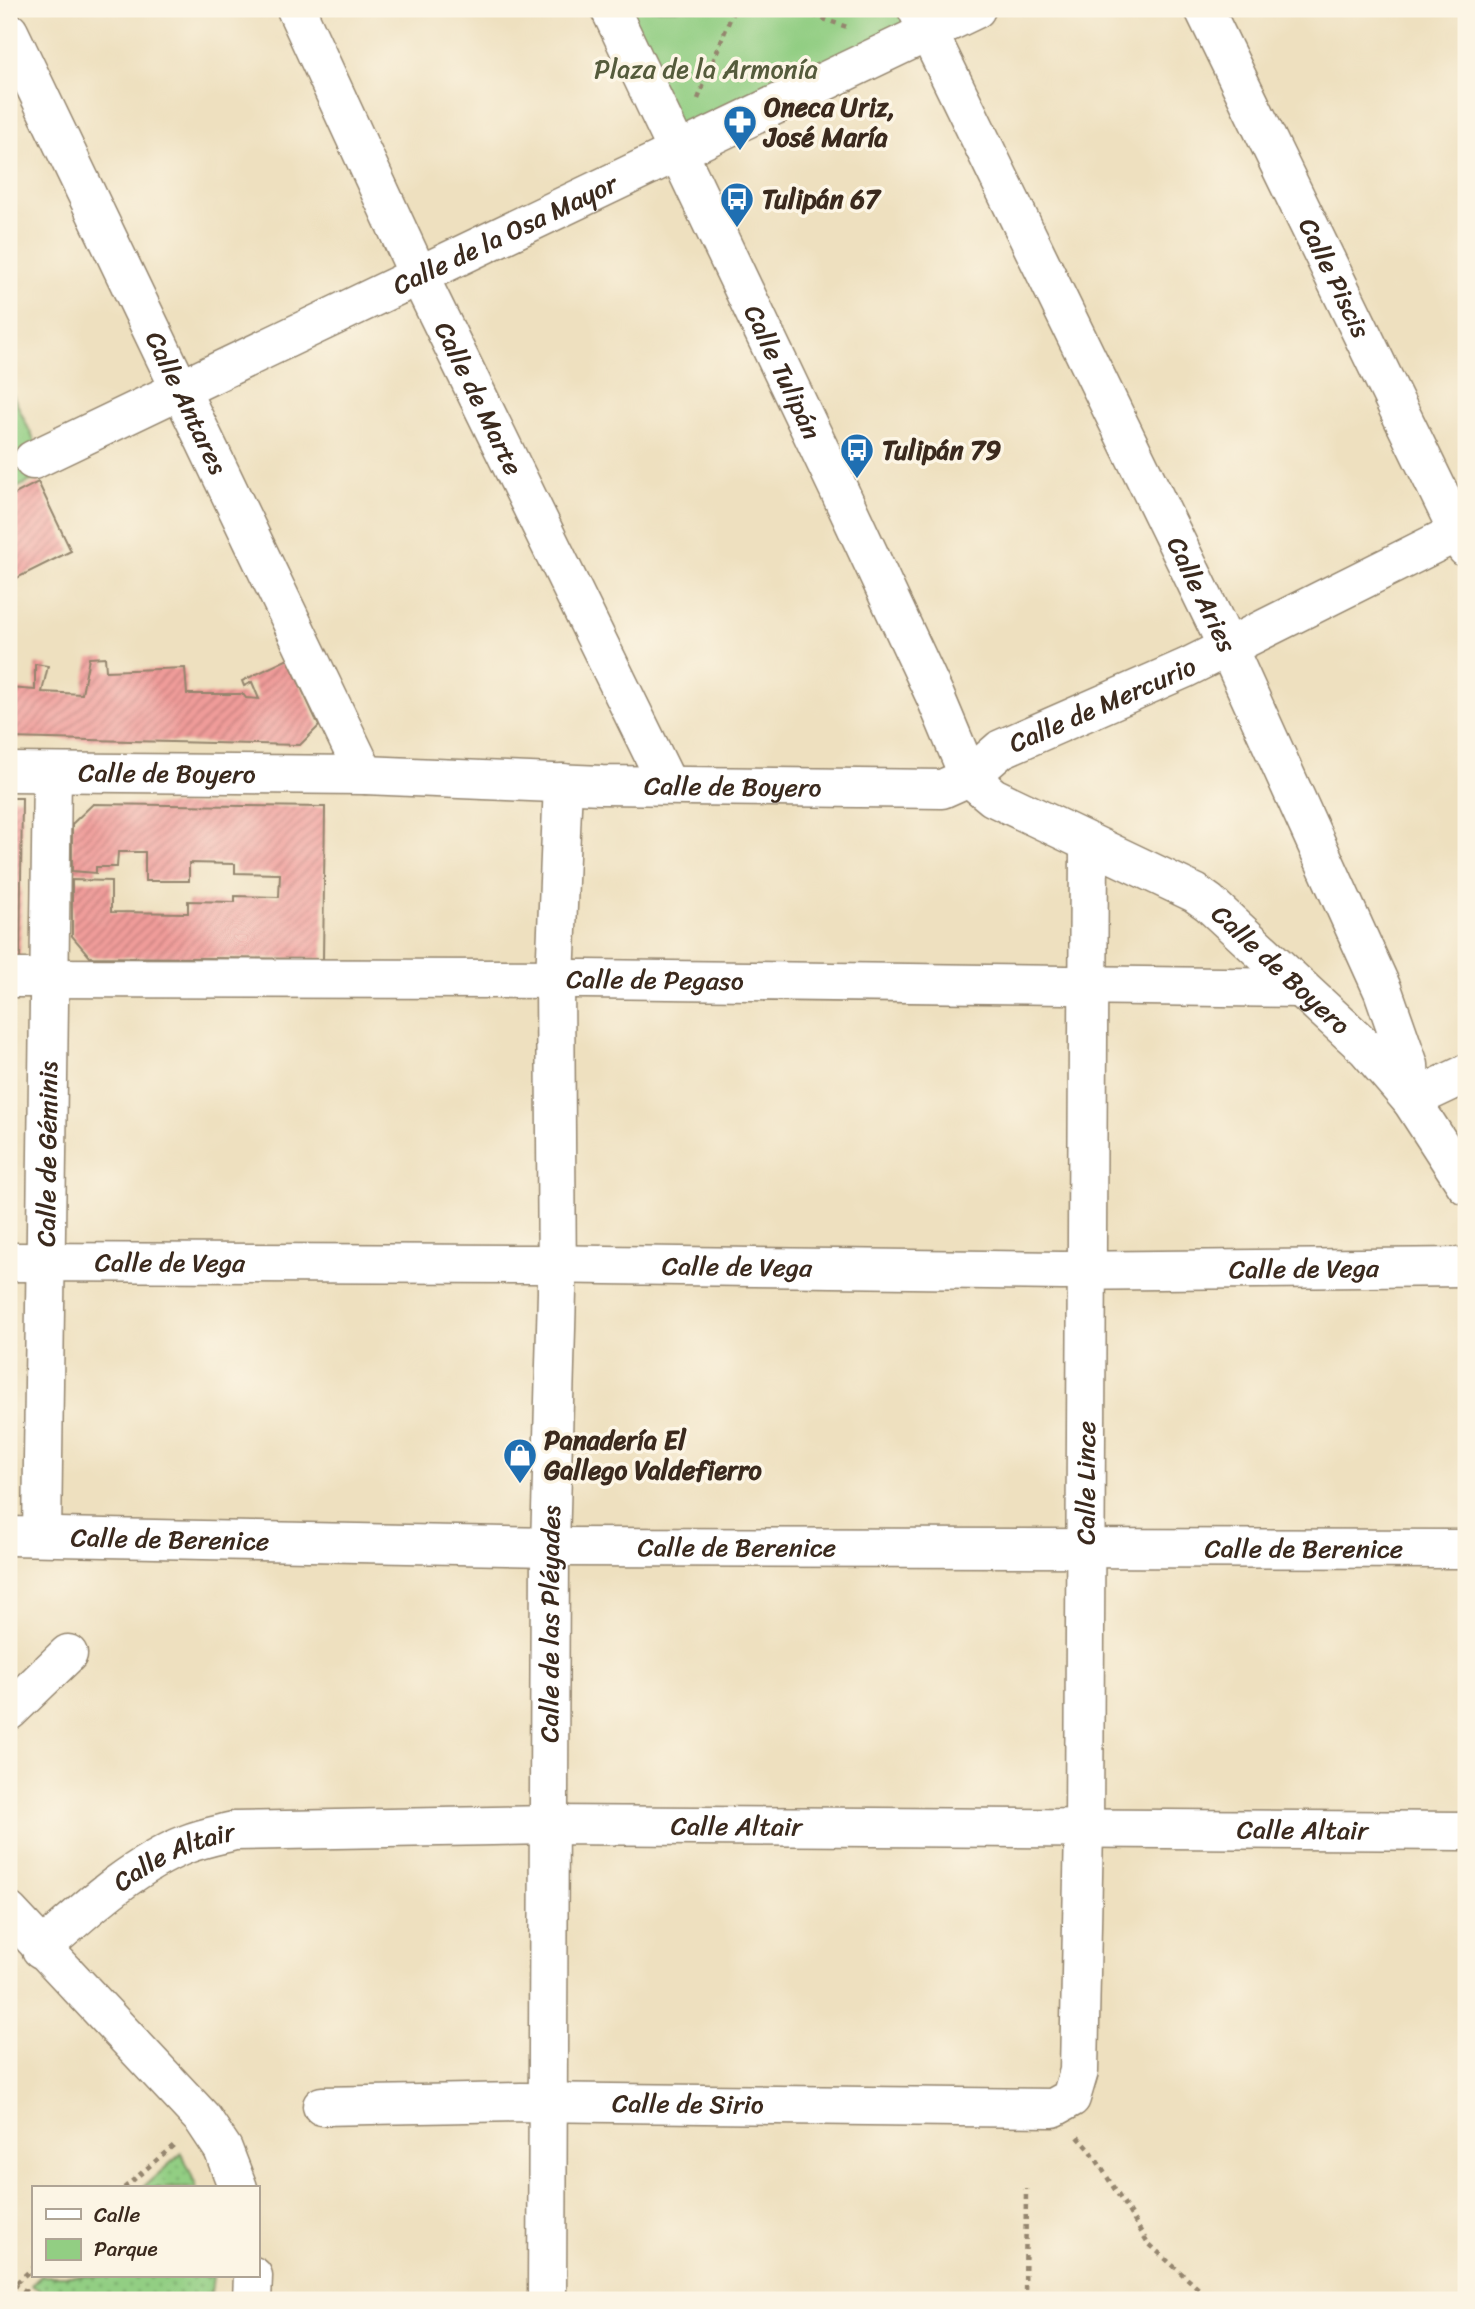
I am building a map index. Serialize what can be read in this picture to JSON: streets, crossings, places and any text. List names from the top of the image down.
{
  "streets": {
    "street": [
      "Calle de la Osa Mayor",
      "Calle Piscis",
      "Calle Tulipán",
      "Calle de Marte",
      "Calle Antares",
      "Calle Aries",
      "Calle de Mercurio",
      "Calle de Boyero",
      "Calle de Pegaso",
      "Calle de Géminis",
      "Calle de Vega",
      "Calle Lince",
      "Calle de Berenice",
      "Calle de las Pléyades",
      "Calle Altair",
      "Calle de Sirio"
    ]
  },
  "crossings": [
    ["Calle de la Osa Mayor", "Calle Tulipán"],
    ["Calle de la Osa Mayor", "Calle de Marte"],
    ["Calle de la Osa Mayor", "Calle Antares"],
    ["Calle de la Osa Mayor", "Calle Aries"],
    ["Calle Piscis", "Calle de Mercurio"],
    ["Calle Tulipán", "Calle de Mercurio"],
    ["Calle Tulipán", "Calle de Boyero"],
    ["Calle de Marte", "Calle de Boyero"],
    ["Calle Antares", "Calle de Boyero"],
    ["Calle Aries", "Calle de Mercurio"],
    ["Calle Aries", "Calle de Boyero"],
    ["Calle de Mercurio", "Calle de Boyero"],
    ["Calle de Boyero", "Calle de Pegaso"],
    ["Calle de Boyero", "Calle de Géminis"],
    ["Calle de Boyero", "Calle Lince"],
    ["Calle de Boyero", "Calle de las Pléyades"],
    ["Calle de Pegaso", "Calle de Géminis"],
    ["Calle de Pegaso", "Calle Lince"],
    ["Calle de Pegaso", "Calle de las Pléyades"],
    ["Calle de Géminis", "Calle de Vega"],
    ["Calle de Géminis", "Calle de Berenice"],
    ["Calle de Vega", "Calle Lince"],
    ["Calle de Vega", "Calle de las Pléyades"],
    ["Calle Lince", "Calle de Berenice"],
    ["Calle Lince", "Calle Altair"],
    ["Calle Lince", "Calle de Sirio"],
    ["Calle de Berenice", "Calle de las Pléyades"],
    ["Calle de las Pléyades", "Calle Altair"],
    ["Calle de las Pléyades", "Calle de Sirio"]
  ],
  "parks": ["Plaza de la Armonía"],
  "places": {
    "pharmacy": ["Oneca Uriz, José María"],
    "bus stop": ["Tulipán 67", "Tulipán 79"],
    "shop": ["Panadería El Gallego Valdefierro"]
  },
  "legend": ["Calle", "Parque"]
}
